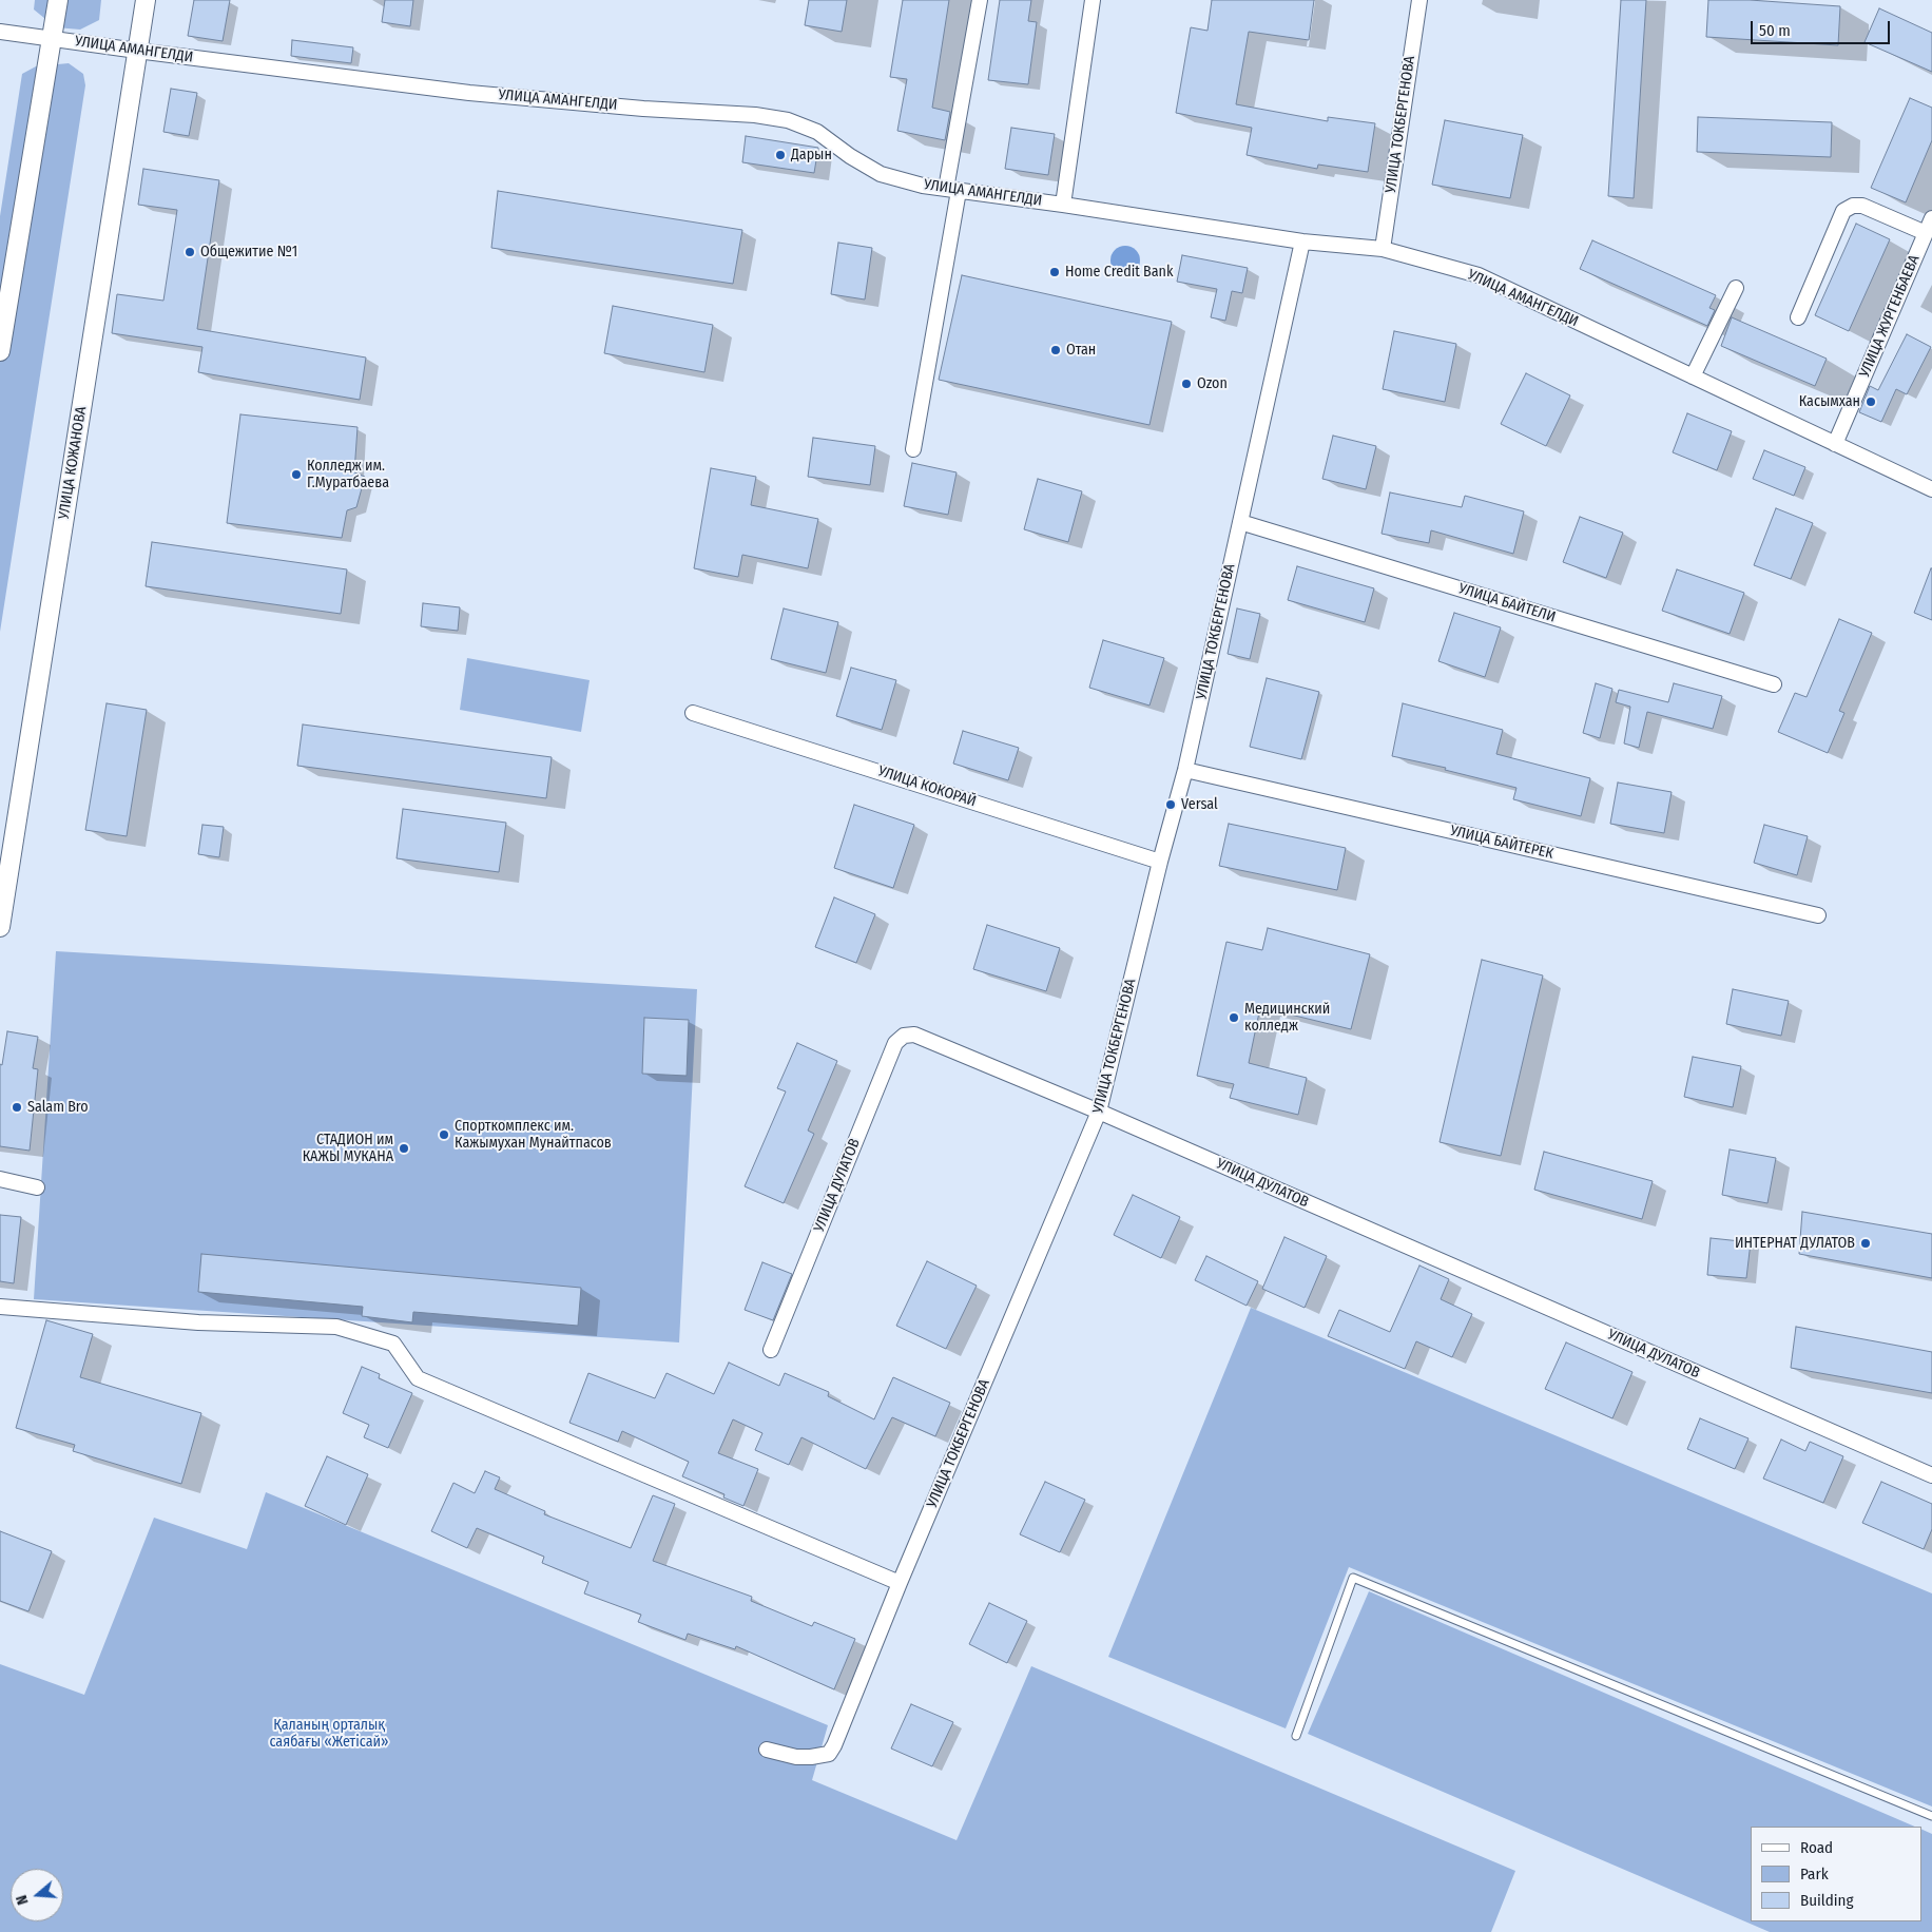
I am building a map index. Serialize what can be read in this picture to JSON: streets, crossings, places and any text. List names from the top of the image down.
{
  "streets": {
    "street": [
      "УЛИЦА АМАНГЕЛДИ",
      "УЛИЦА ТОКБЕРГЕНОВА",
      "УЛИЦА ЖУРГЕНБАЕВА",
      "УЛИЦА КОЖАНОВА",
      "УЛИЦА БАЙТЕЛИ",
      "УЛИЦА КОКОРАЙ",
      "УЛИЦА БАЙТЕРЕК",
      "УЛИЦА ДУЛАТОВ"
    ]
  },
  "crossings": [
    ["УЛИЦА АМАНГЕЛДИ", "УЛИЦА ТОКБЕРГЕНОВА"],
    ["УЛИЦА АМАНГЕЛДИ", "УЛИЦА ЖУРГЕНБАЕВА"],
    ["УЛИЦА АМАНГЕЛДИ", "УЛИЦА КОЖАНОВА"],
    ["УЛИЦА ТОКБЕРГЕНОВА", "УЛИЦА БАЙТЕЛИ"],
    ["УЛИЦА ТОКБЕРГЕНОВА", "УЛИЦА КОКОРАЙ"],
    ["УЛИЦА ТОКБЕРГЕНОВА", "УЛИЦА БАЙТЕРЕК"],
    ["УЛИЦА ТОКБЕРГЕНОВА", "УЛИЦА ДУЛАТОВ"]
  ],
  "parks": ["Қаланың орталық саябағы «Жетісай»"],
  "places": [
    "Дарын",
    "Общежитие №1",
    "Home Credit Bank",
    "Отан",
    "Ozon",
    "Касымхан",
    "Колледж им. Г.Муратбаева",
    "Versal",
    "Медицинский колледж",
    "Salam Bro",
    "Спорткомплекс им. Кажымухан Мунайтпасов",
    "СТАДИОН им КАЖЫ МУКАНА",
    "ИНТЕРНАТ ДУЛАТОВ"
  ],
  "legend": ["Road", "Park", "Building"],
  "scale_bar": "50 m",
  "north": "left"
}
